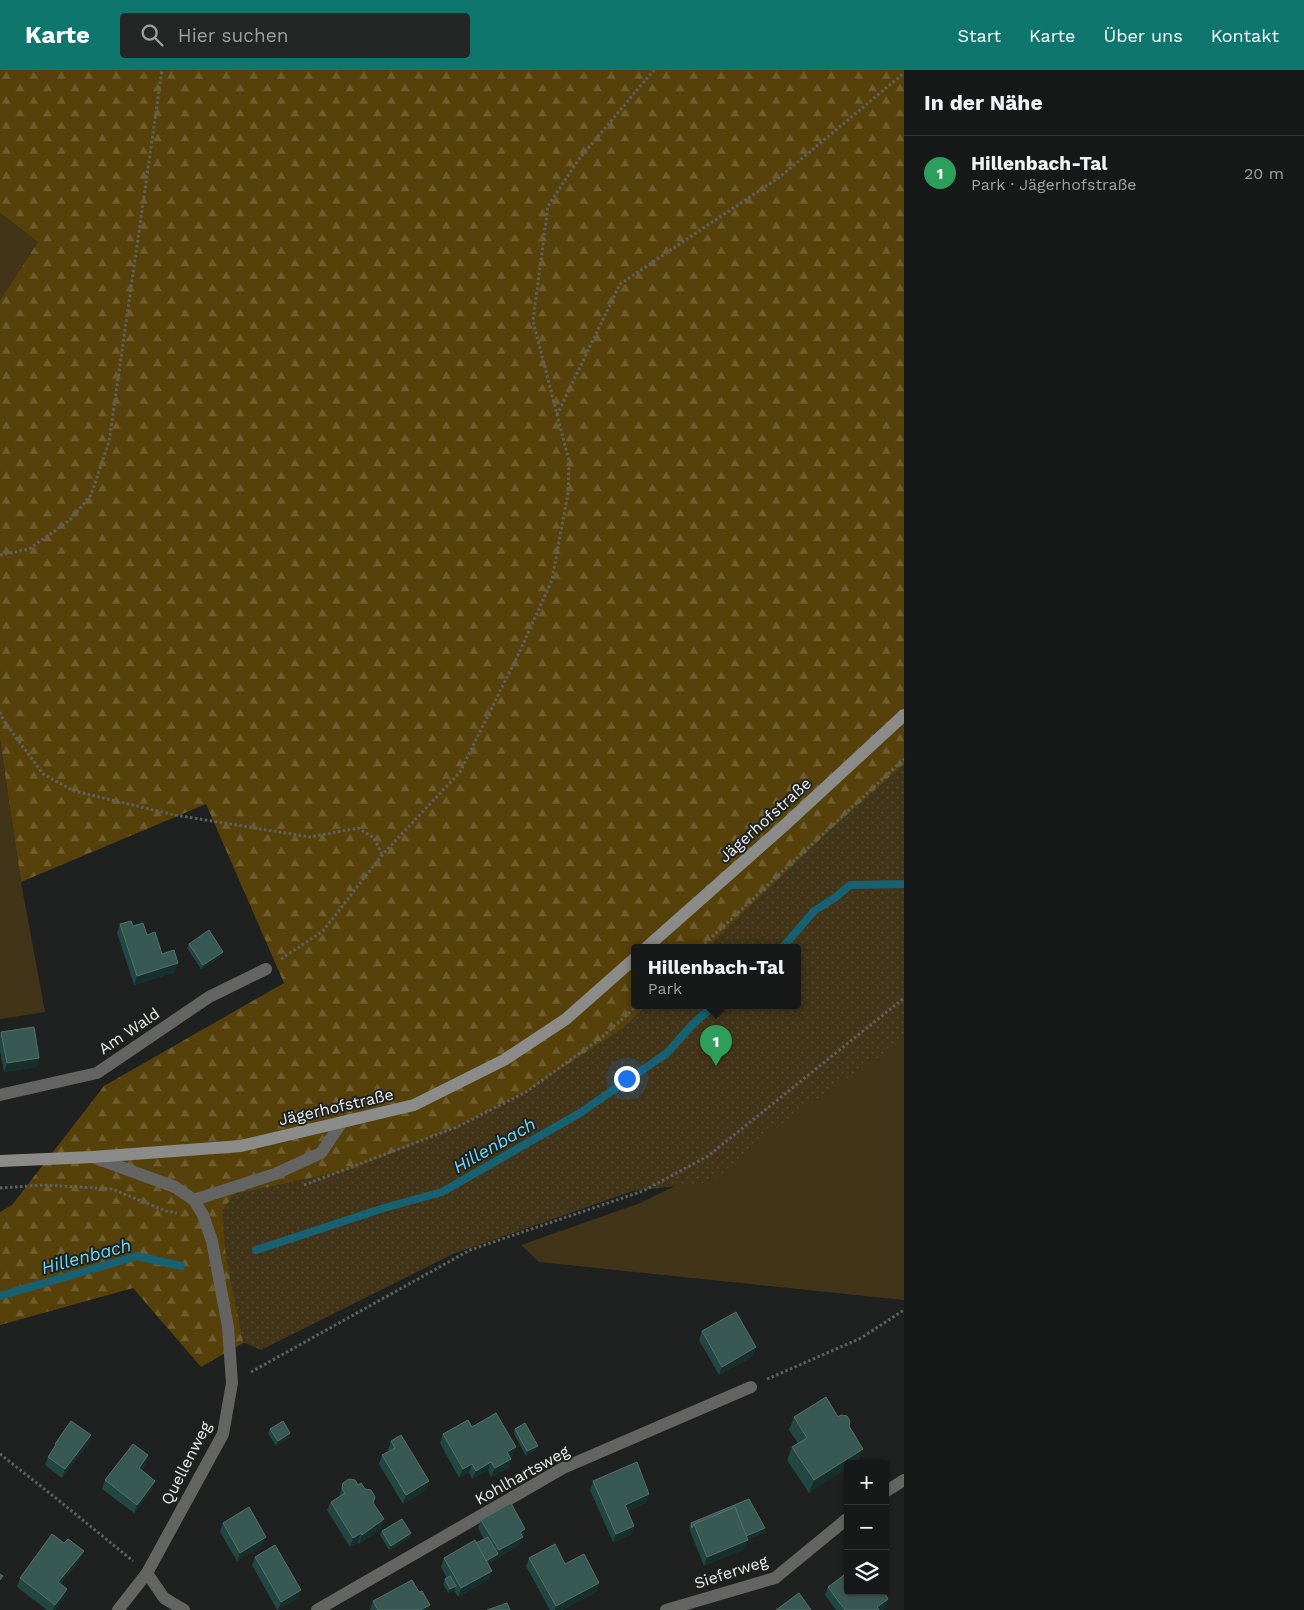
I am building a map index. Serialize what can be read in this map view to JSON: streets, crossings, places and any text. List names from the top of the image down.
{
  "streets": {
    "main road": ["Jägerhofstraße"],
    "street": [
      "Am Wald",
      "Quellenweg",
      "Kohlhartsweg",
      "Sieferweg"
    ]
  },
  "crossings": [
    ["Jägerhofstraße", "Quellenweg"]
  ],
  "water": ["Hillenbach"],
  "page": {
    "header": "Karte",
    "search": "Hier suchen",
    "nav": [
      "Start",
      "Karte",
      "Über uns",
      "Kontakt"
    ],
    "heading": "In der Nähe",
    "list": [
      {
        "mark": "1",
        "name": "Hillenbach-Tal",
        "note": "Park · Jägerhofstraße",
        "value": "20 m"
      }
    ],
    "popup": ["Hillenbach-Tal", "Park"],
    "pins": "1",
    "map_buttons": ["+", "−"]
  }
}
